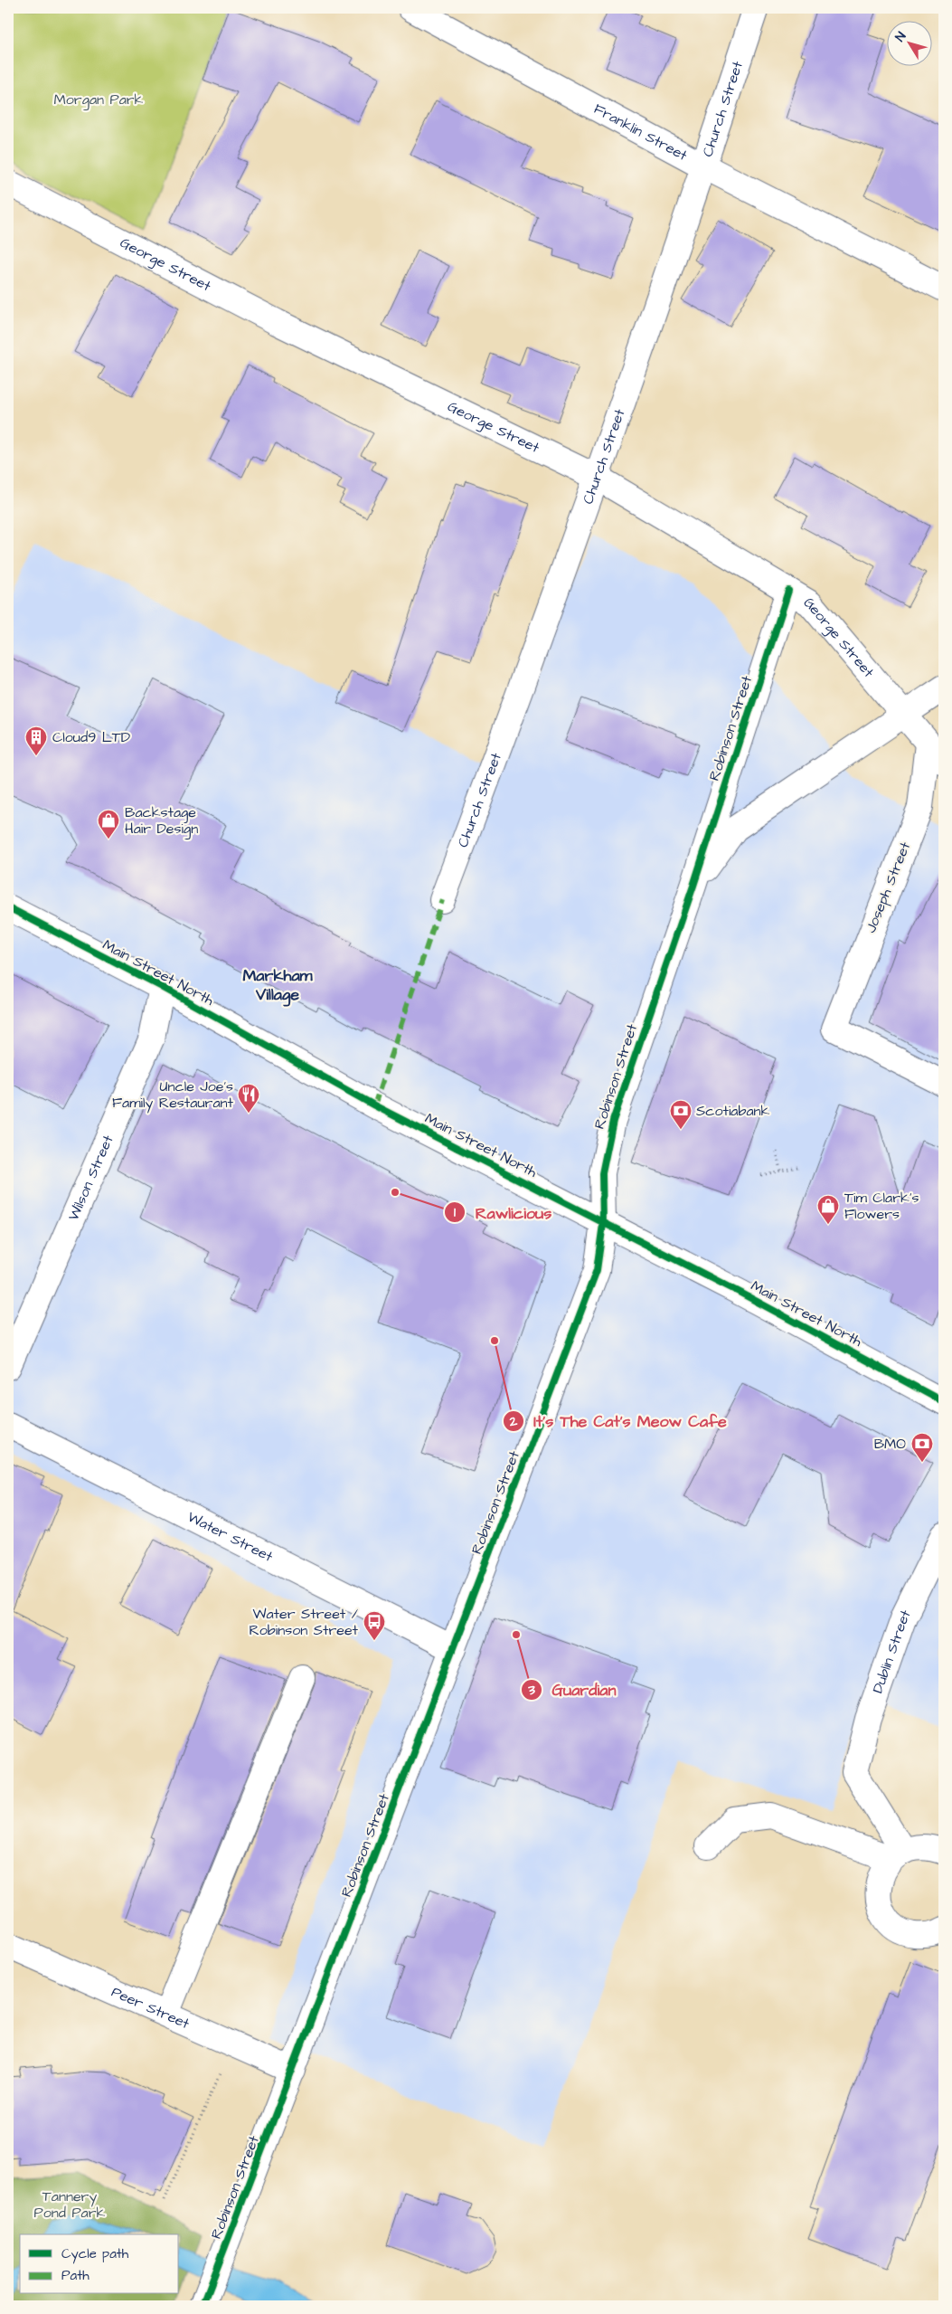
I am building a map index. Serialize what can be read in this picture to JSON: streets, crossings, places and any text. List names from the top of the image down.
{
  "streets": {
    "street": [
      "Church Street",
      "Franklin Street",
      "George Street",
      "Robinson Street",
      "Joseph Street",
      "Main Street North",
      "Wilson Street",
      "Water Street",
      "Dublin Street",
      "Peer Street"
    ]
  },
  "crossings": [
    ["Church Street", "Franklin Street"],
    ["Church Street", "George Street"],
    ["George Street", "Robinson Street"],
    ["George Street", "Joseph Street"],
    ["Robinson Street", "Main Street North"],
    ["Robinson Street", "Water Street"],
    ["Robinson Street", "Peer Street"],
    ["Main Street North", "Wilson Street"]
  ],
  "districts": ["Markham Village"],
  "parks": ["Morgan Park", "Tannery Pond Park"],
  "places": {
    "building": ["Cloud9 LTD"],
    "shop": ["Backstage Hair Design", "Tim Clark's Flowers"],
    "restaurant": ["Uncle Joe's Family Restaurant"],
    "bank": ["Scotiabank", "BMO"],
    "other": ["Rawlicious", "It's The Cat's Meow Cafe", "Guardian"],
    "bus stop": ["Water Street / Robinson Street"]
  },
  "legend": ["Cycle path", "Path"],
  "north": "top left"
}
